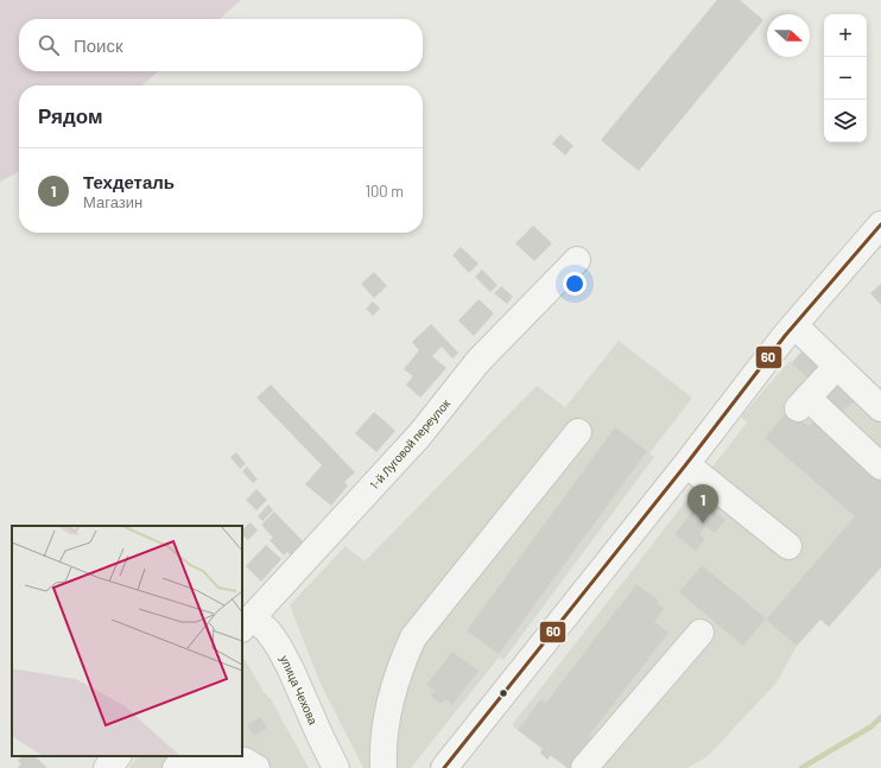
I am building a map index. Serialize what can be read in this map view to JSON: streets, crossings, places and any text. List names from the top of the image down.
{
  "streets": {
    "street": ["1-й Луговой переулок", "улица Чехова"]
  },
  "crossings": [
    ["1-й Луговой переулок", "улица Чехова"]
  ],
  "lines": ["transit line 60"],
  "north": "right",
  "page": {
    "map_buttons": ["+", "−"],
    "search": "Поиск",
    "heading": "Рядом",
    "list": [
      {
        "mark": "1",
        "name": "Техдеталь",
        "note": "Магазин",
        "value": "100 m"
      }
    ],
    "pins": "1"
  }
}
